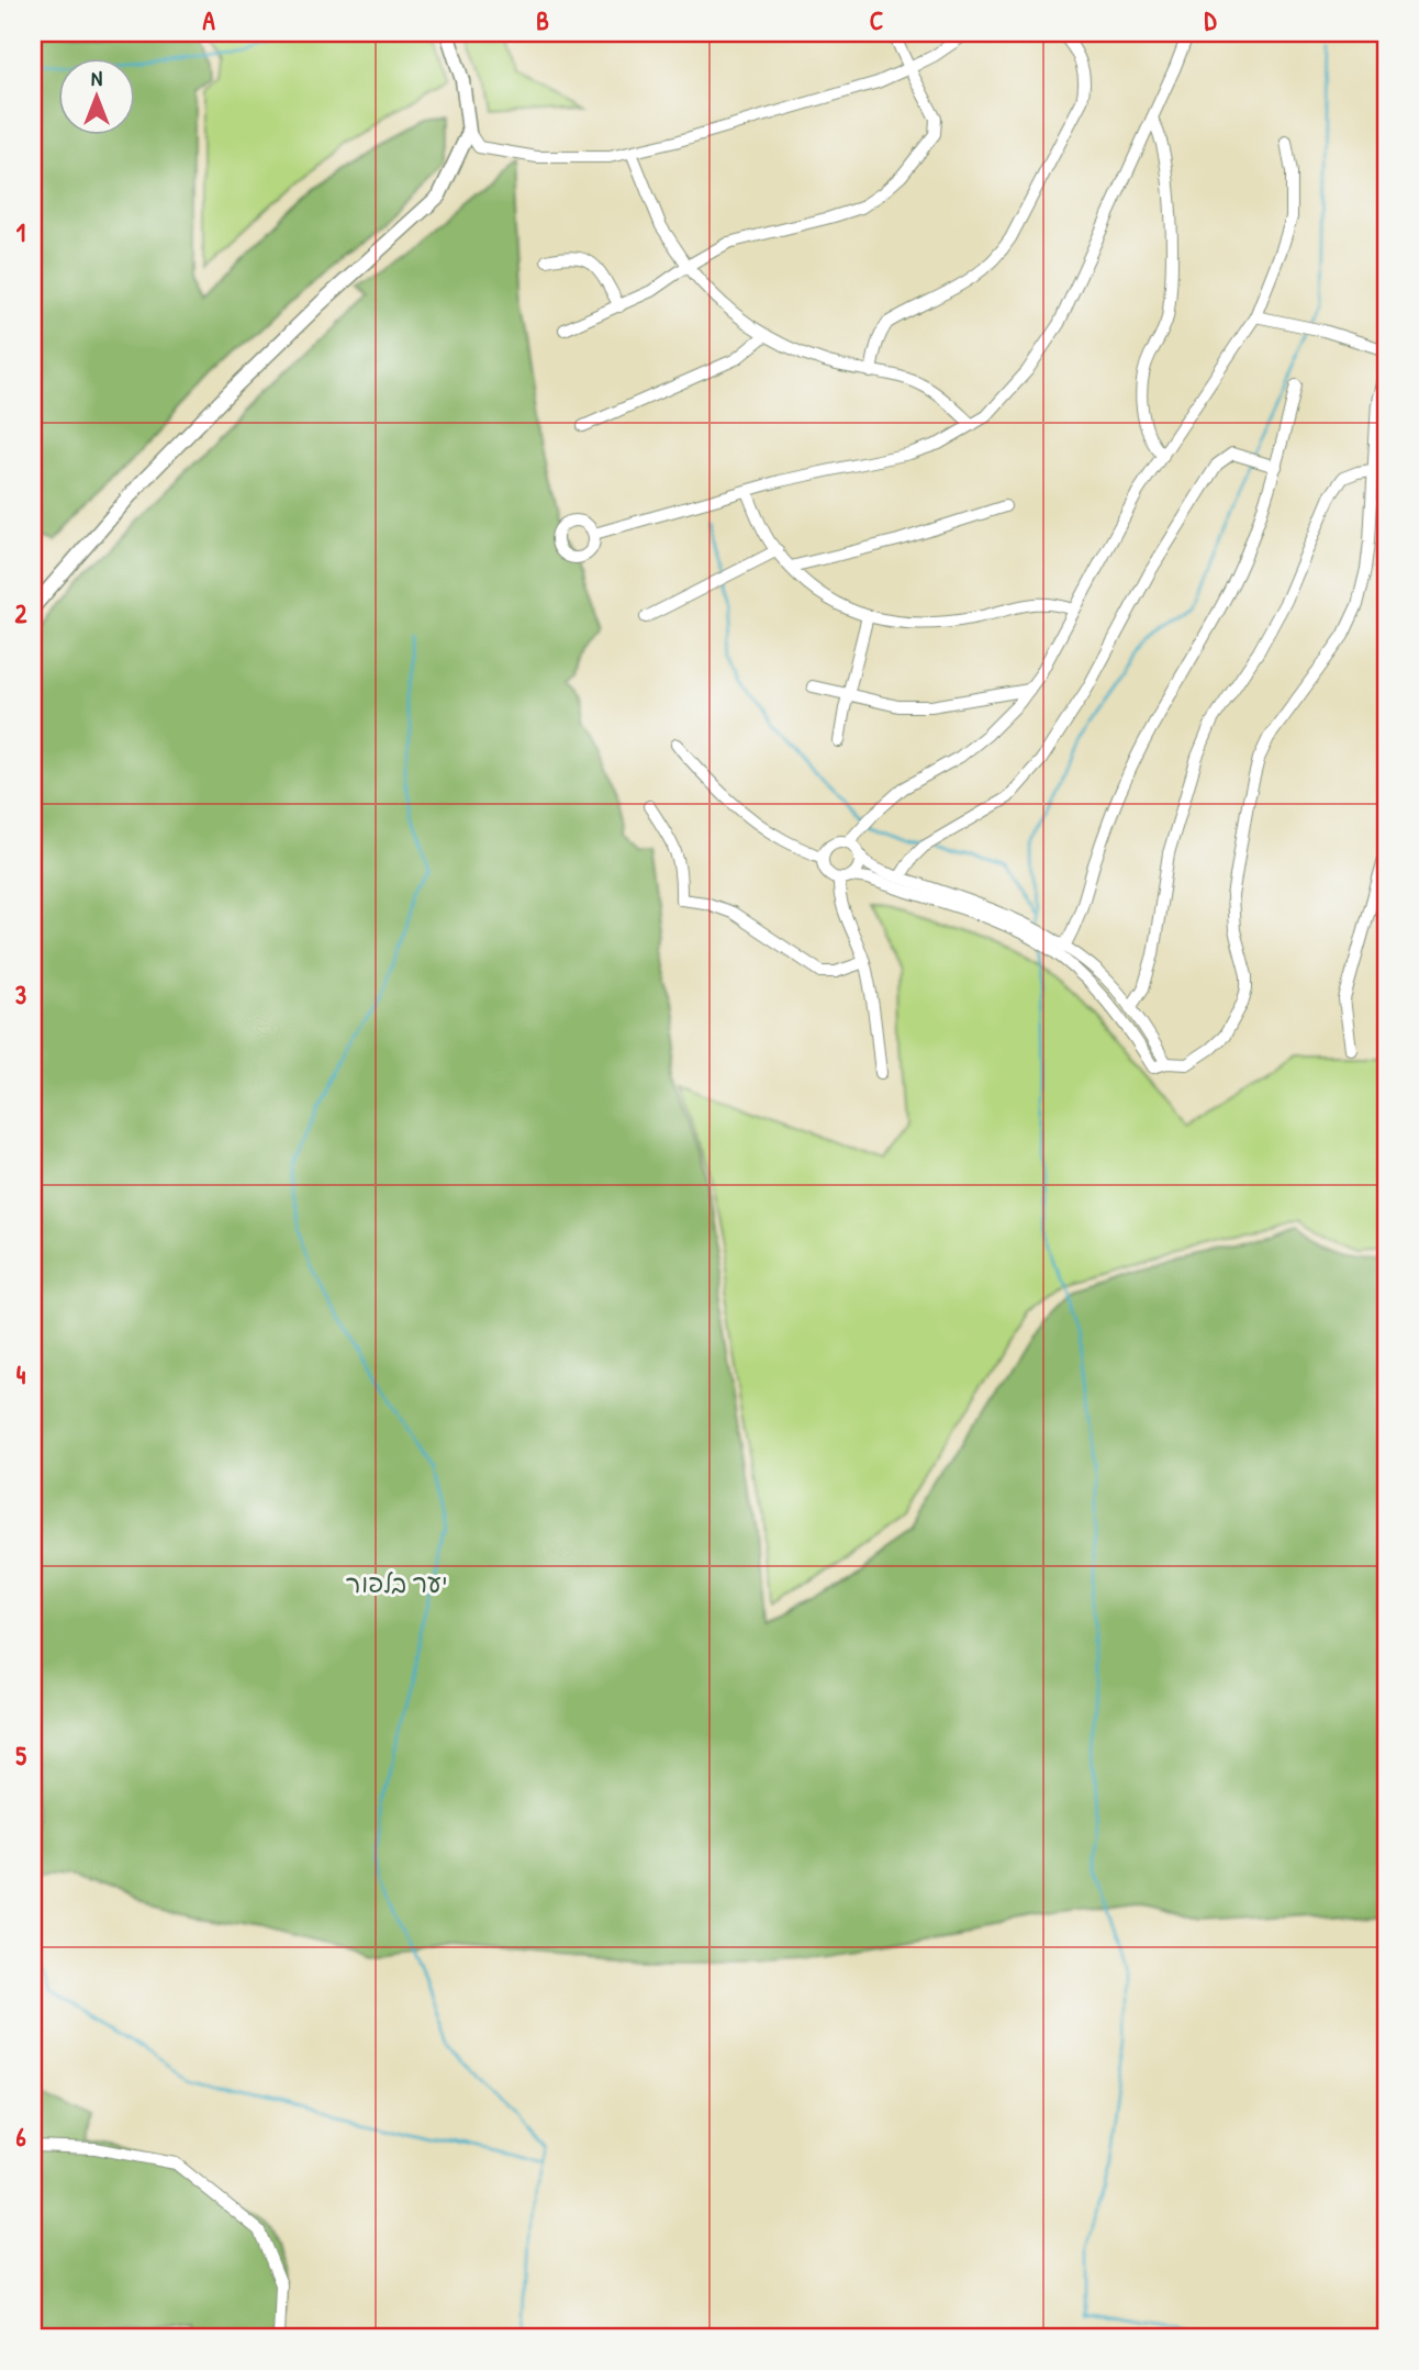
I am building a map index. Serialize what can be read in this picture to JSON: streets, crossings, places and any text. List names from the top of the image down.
{
  "parks": ["יער בלפור"],
  "north": "top",
  "grid": {
    "columns": [
      "A",
      "B",
      "C",
      "D"
    ],
    "rows": [
      "1",
      "2",
      "3",
      "4",
      "5",
      "6"
    ]
  }
}
